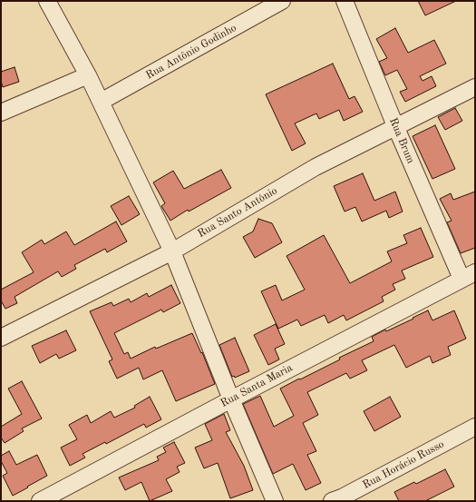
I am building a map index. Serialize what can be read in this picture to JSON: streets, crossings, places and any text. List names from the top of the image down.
{
  "streets": {
    "street": [
      "Rua Antônio Godinho",
      "Rua Brum",
      "Rua Santo Antônio",
      "Rua Santa Maria",
      "Rua Horácio Russo"
    ]
  },
  "crossings": [
    ["Rua Brum", "Rua Santo Antônio"],
    ["Rua Brum", "Rua Santa Maria"]
  ]
}
